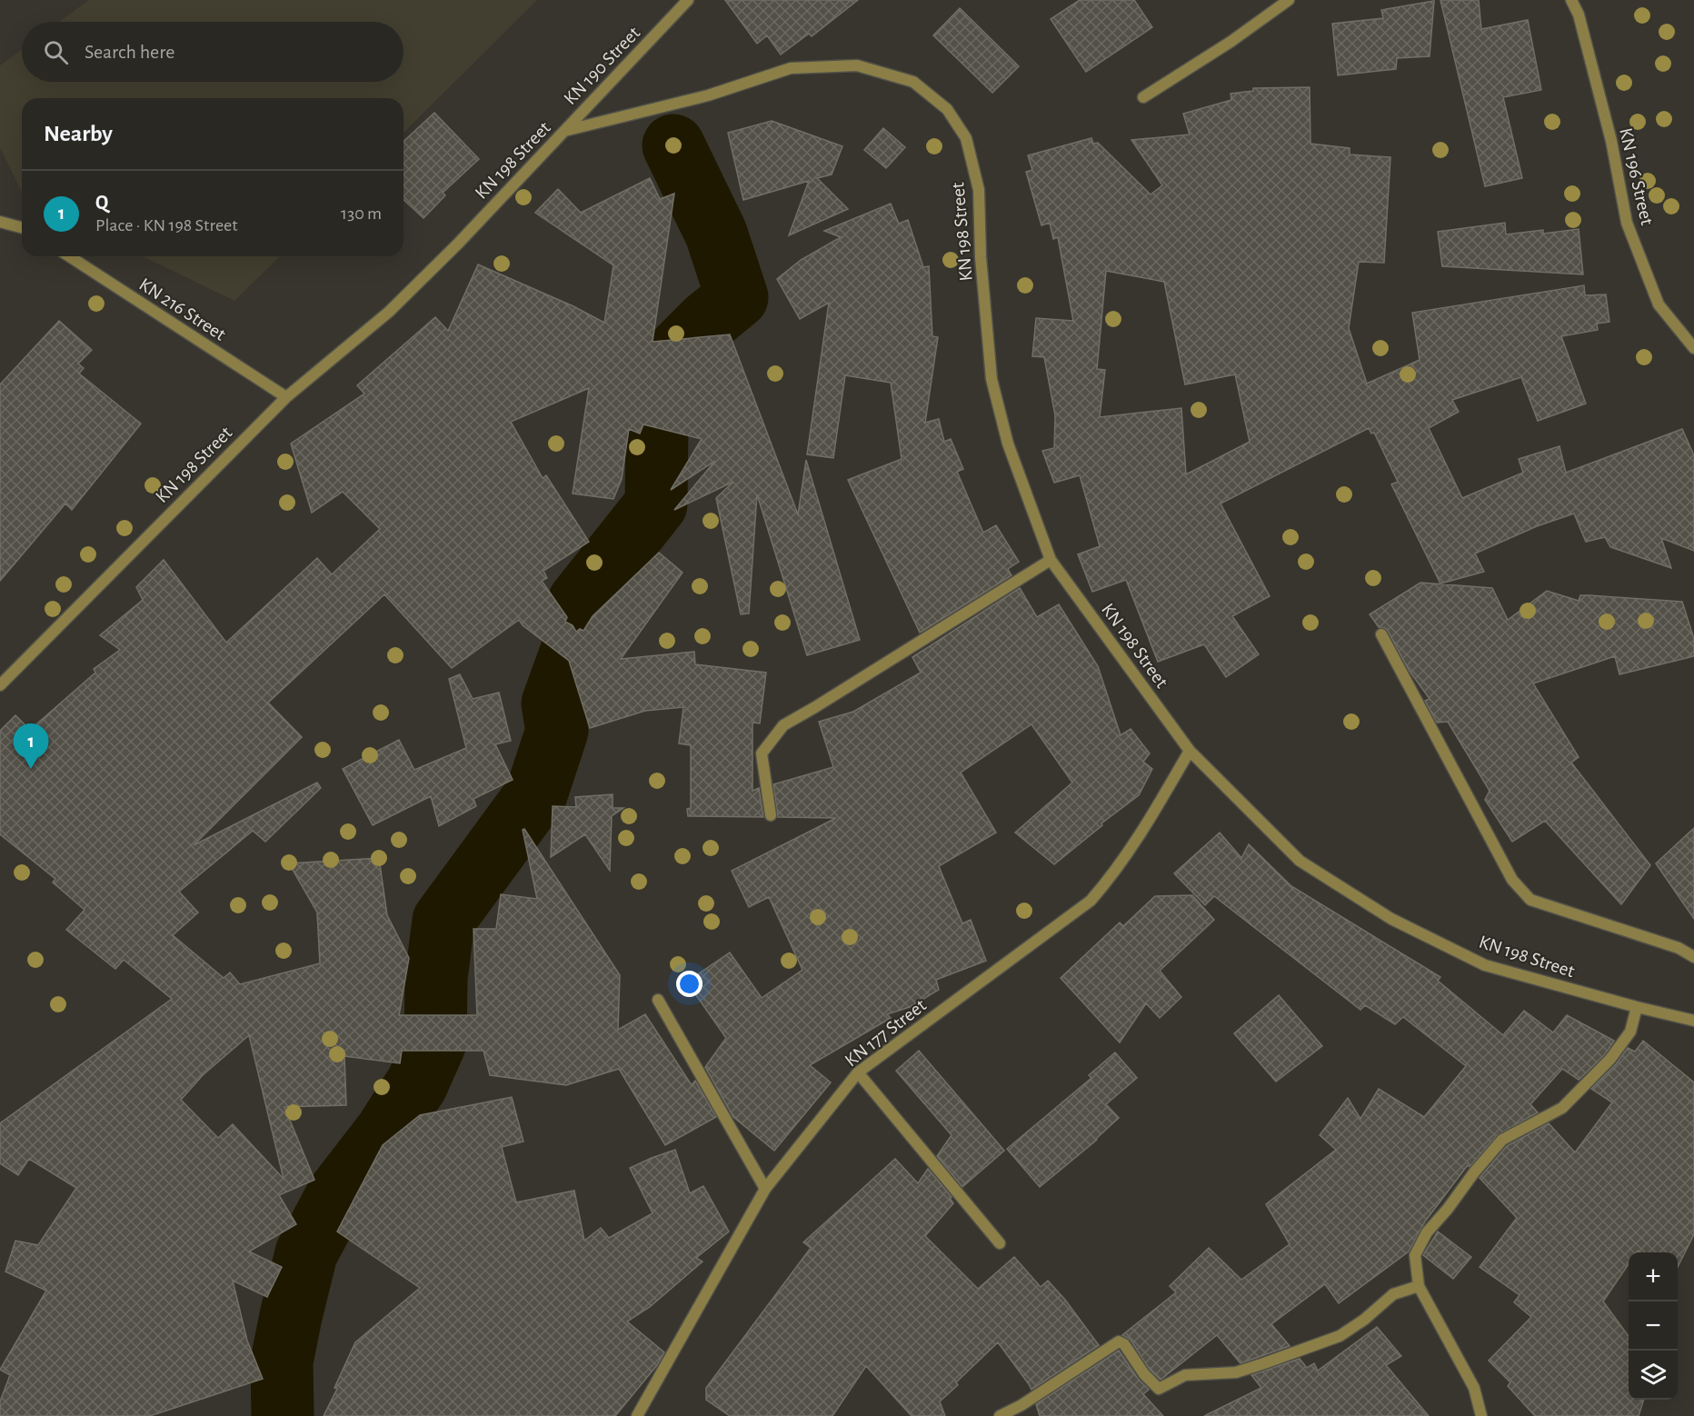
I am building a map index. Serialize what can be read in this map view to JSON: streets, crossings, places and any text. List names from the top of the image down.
{
  "streets": {
    "street": [
      "KN 190 Street",
      "KN 198 Street",
      "KN 196 Street",
      "KN 216 Street",
      "KN 177 Street"
    ]
  },
  "crossings": [
    ["KN 190 Street", "KN 198 Street"],
    ["KN 198 Street", "KN 216 Street"],
    ["KN 198 Street", "KN 177 Street"]
  ],
  "page": {
    "search": "Search here",
    "heading": "Nearby",
    "list": [
      {
        "mark": "1",
        "name": "Q",
        "note": "Place · KN 198 Street",
        "value": "130 m"
      }
    ],
    "pins": "1",
    "map_buttons": ["+", "−"]
  }
}
